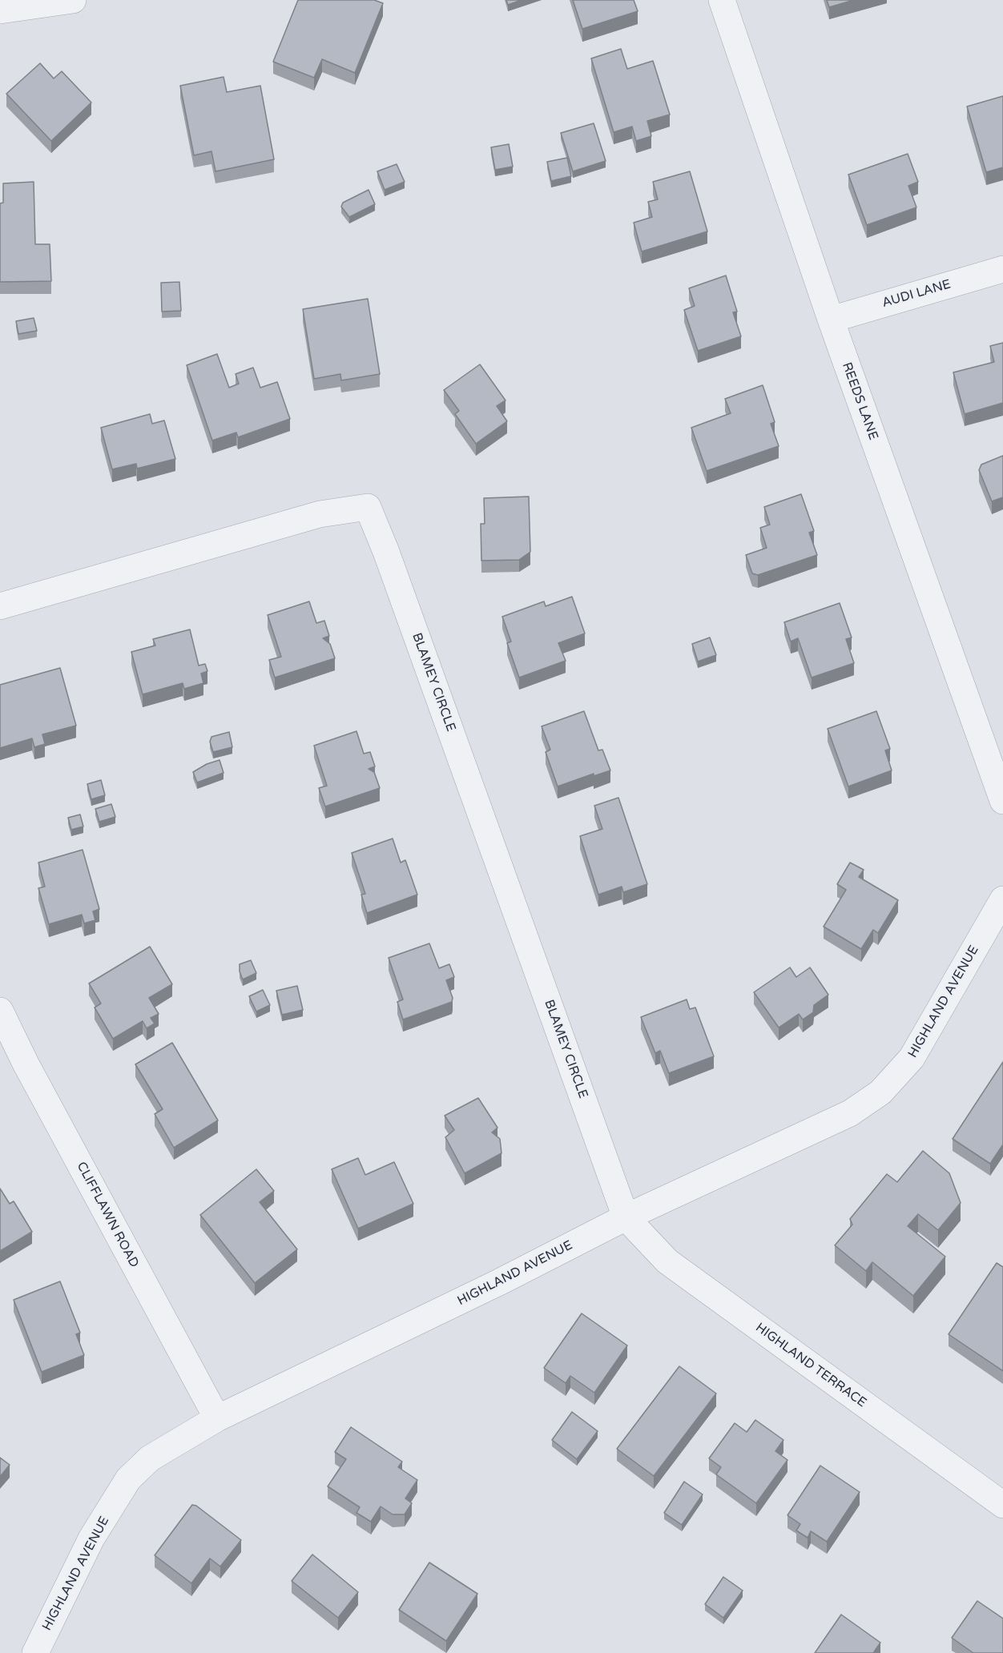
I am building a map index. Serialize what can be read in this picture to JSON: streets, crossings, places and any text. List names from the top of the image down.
{
  "streets": {
    "street": [
      "AUDI LANE",
      "REEDS LANE",
      "BLAMEY CIRCLE",
      "HIGHLAND AVENUE",
      "CLIFFLAWN ROAD",
      "HIGHLAND TERRACE"
    ]
  },
  "crossings": [
    ["AUDI LANE", "REEDS LANE"],
    ["BLAMEY CIRCLE", "HIGHLAND AVENUE"],
    ["BLAMEY CIRCLE", "HIGHLAND TERRACE"],
    ["HIGHLAND AVENUE", "CLIFFLAWN ROAD"],
    ["HIGHLAND AVENUE", "HIGHLAND TERRACE"]
  ]
}
